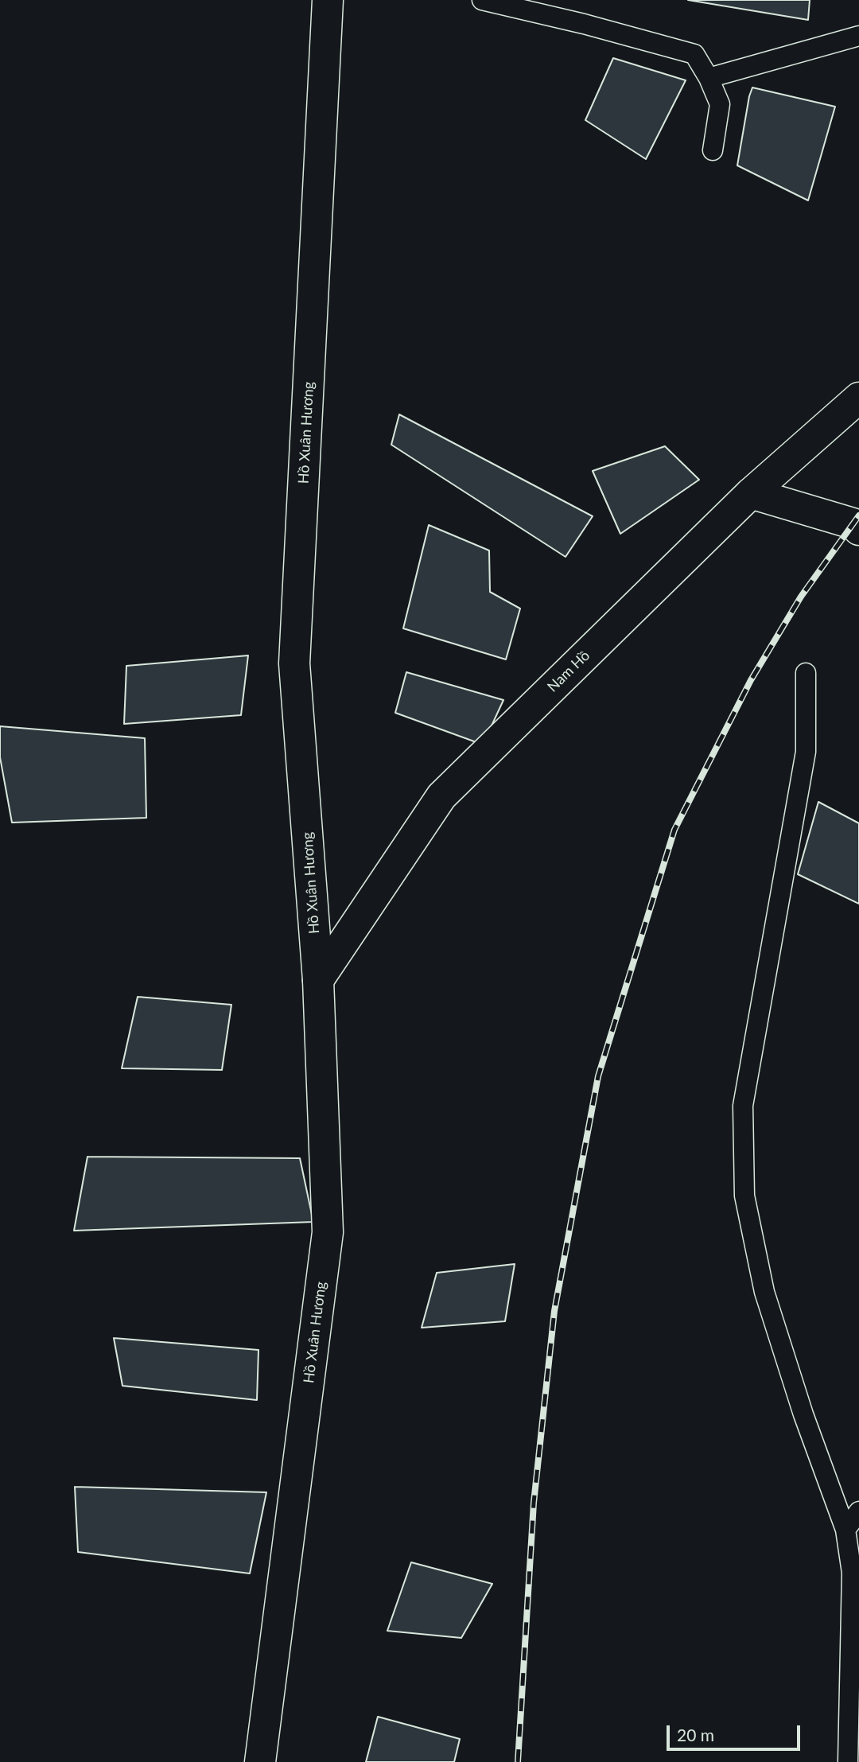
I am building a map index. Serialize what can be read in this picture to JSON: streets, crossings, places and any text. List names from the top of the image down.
{
  "streets": {
    "main road": ["Hồ Xuân Hương", "Nam Hồ"]
  },
  "crossings": [
    ["Hồ Xuân Hương", "Nam Hồ"]
  ],
  "scale_bar": "20 m"
}
